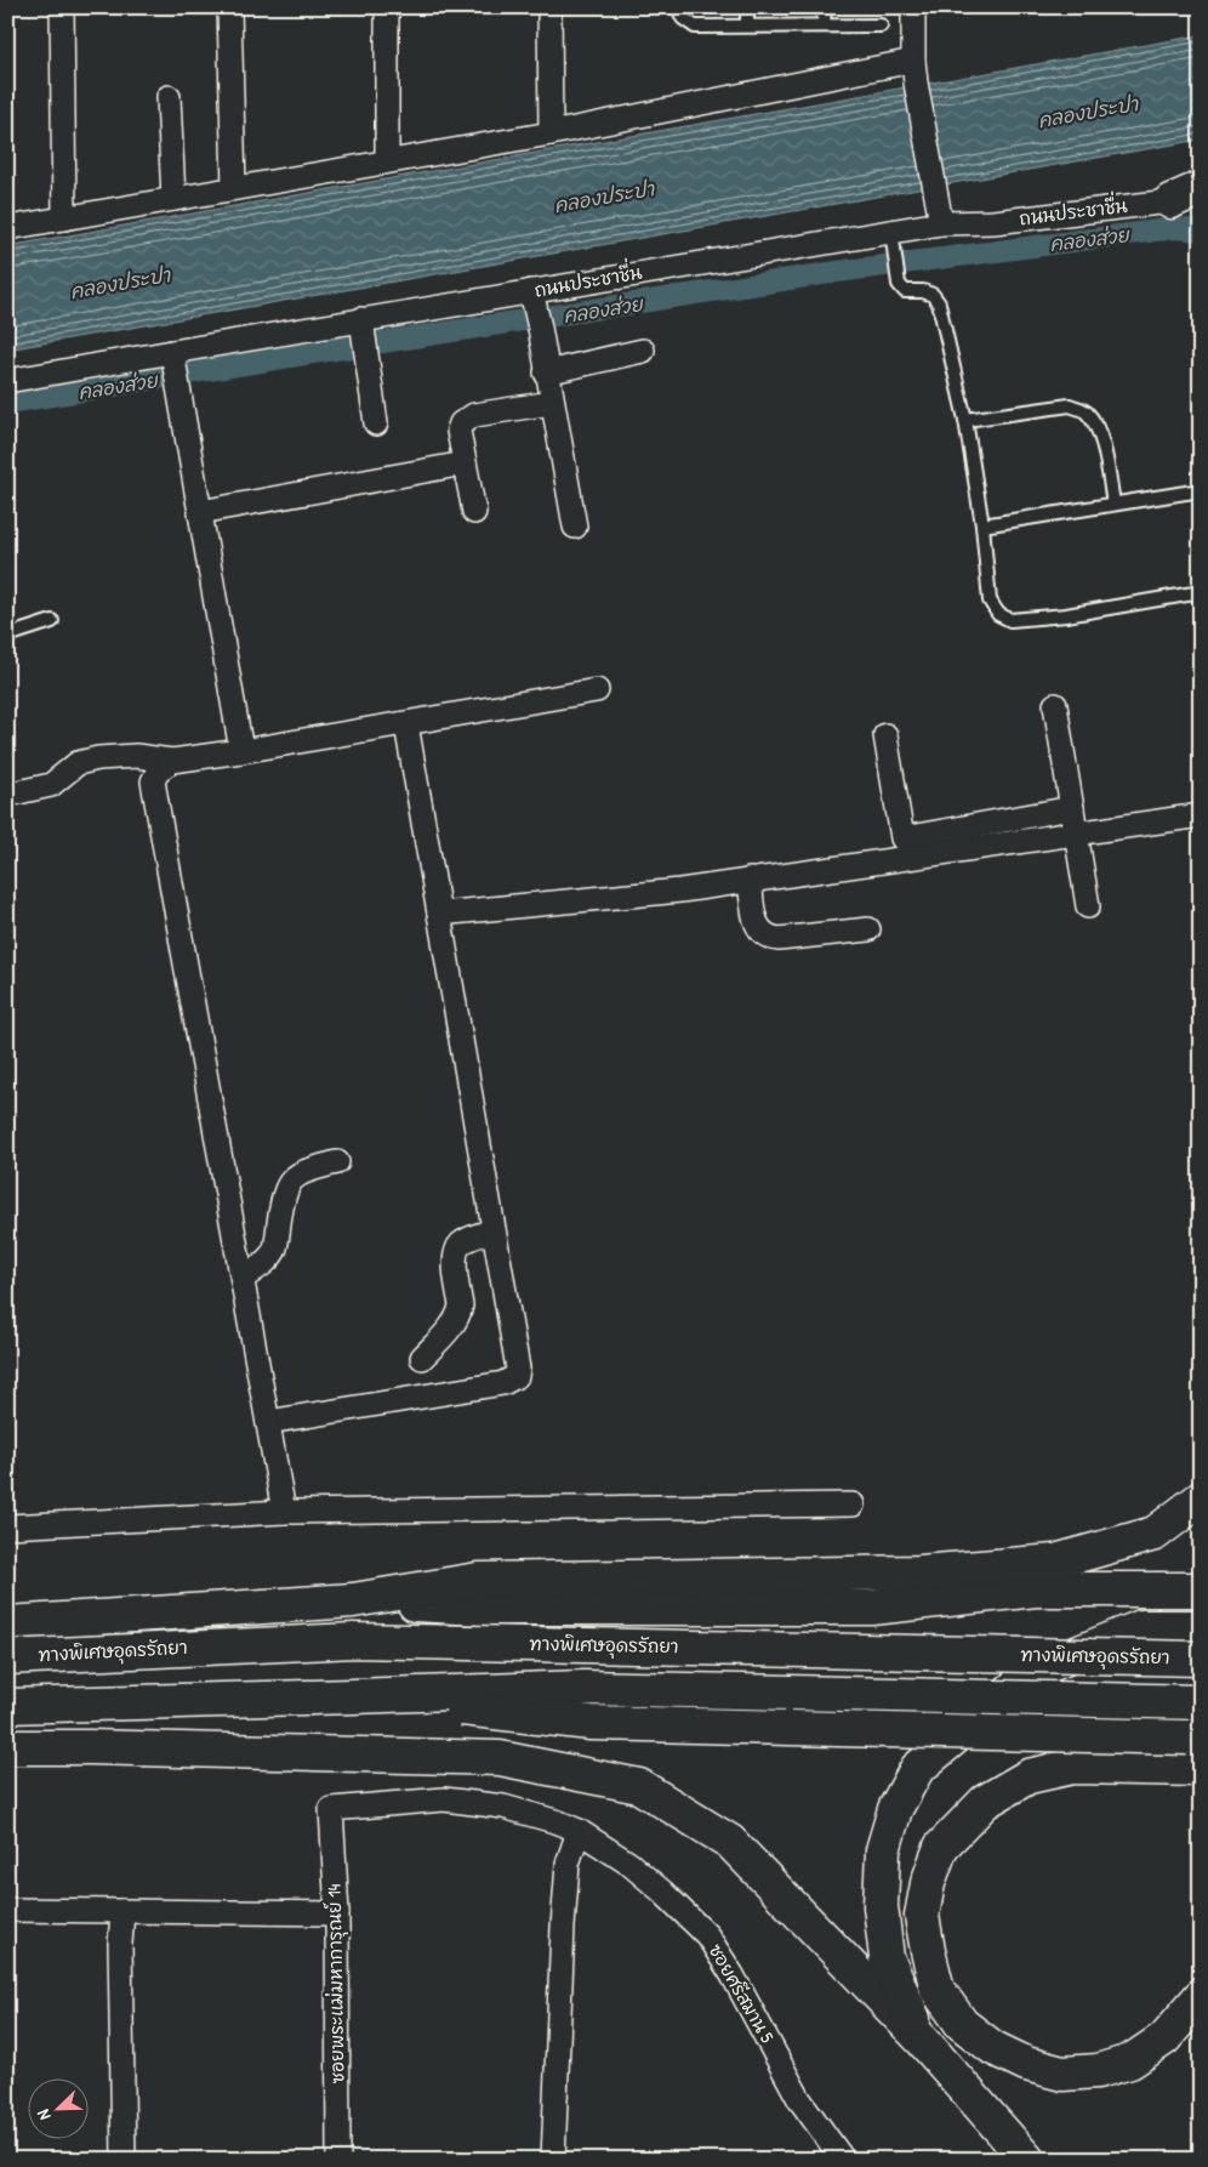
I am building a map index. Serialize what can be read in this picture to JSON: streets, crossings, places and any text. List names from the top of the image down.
{
  "streets": {
    "main road": ["ทางพิเศษอุดรรัถยา"],
    "street": ["ถนนประชาชื่น", "ซอยพระแม่มหาการุณย์ 14", "ซอยศรีสมาน 5"]
  },
  "crossings": [
    ["ซอยพระแม่มหาการุณย์ 14", "ซอยศรีสมาน 5"]
  ],
  "water": ["คลองประปา", "คลองส่วย"],
  "north": "bottom left"
}
